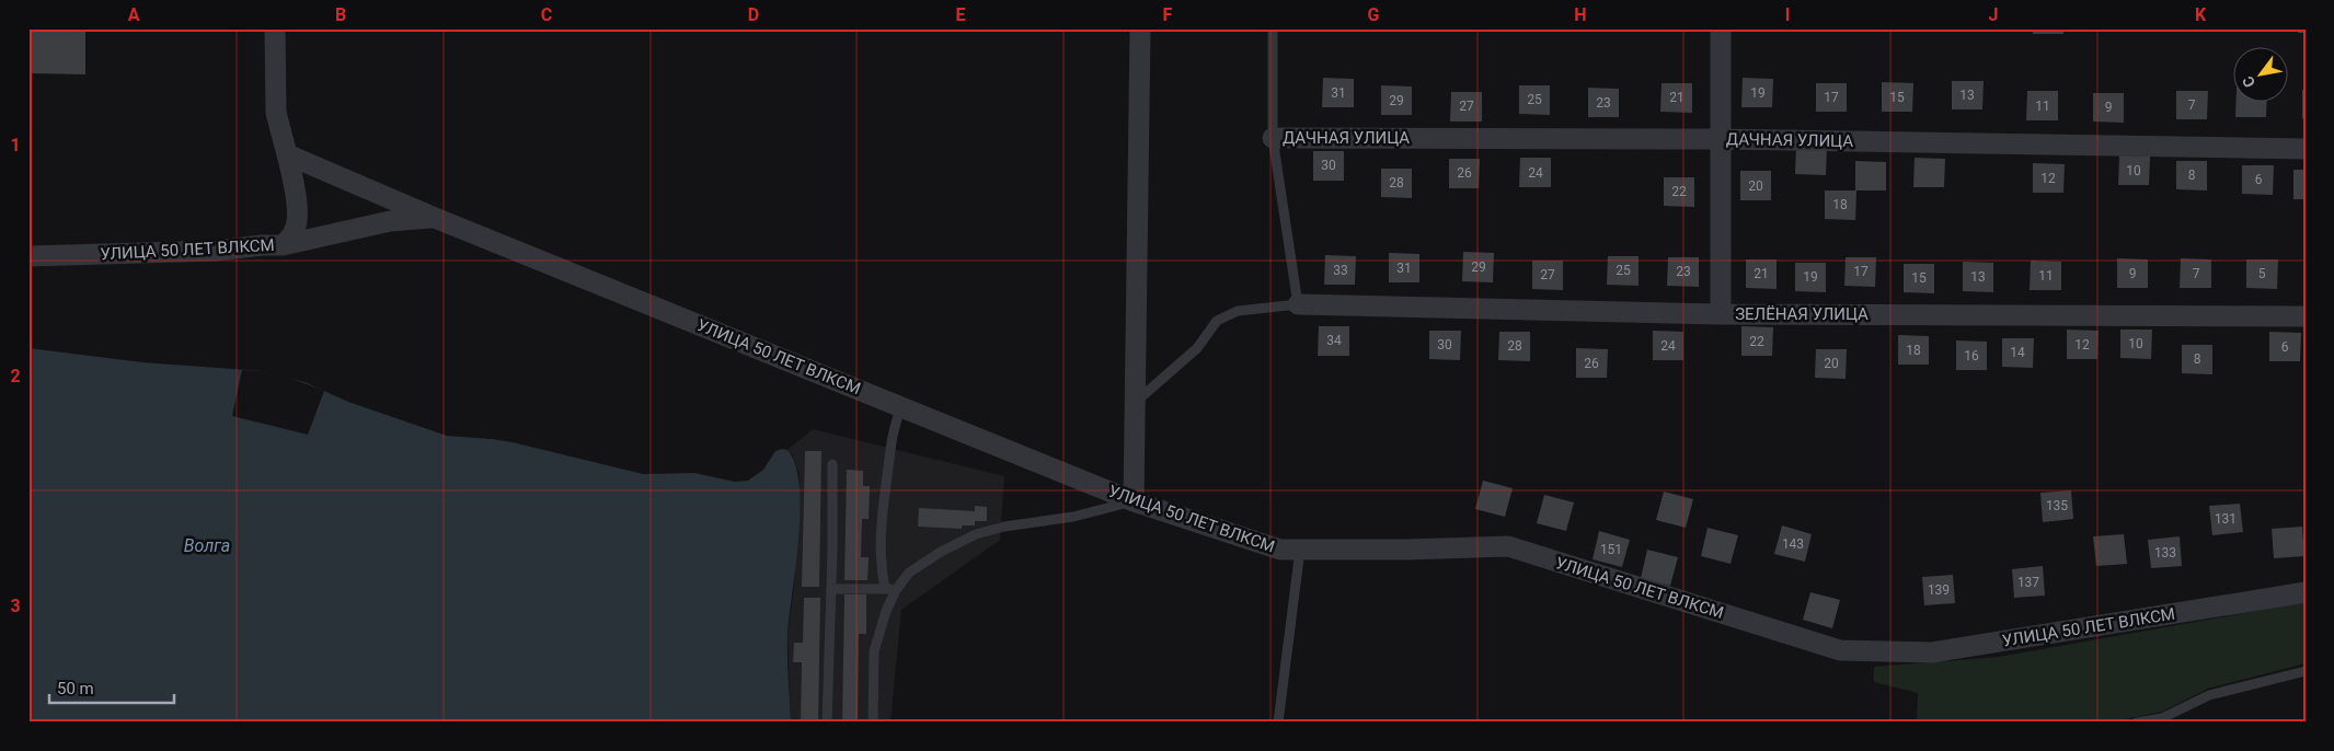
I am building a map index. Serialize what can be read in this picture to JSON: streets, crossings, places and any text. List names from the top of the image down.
{
  "streets": {
    "street": ["ДАЧНАЯ УЛИЦА", "УЛИЦА 50 ЛЕТ ВЛКСМ", "ЗЕЛЁНАЯ УЛИЦА"]
  },
  "water": ["Волга"],
  "house_numbers": [
    "31",
    "19",
    "13",
    "21",
    "17",
    "15",
    "25",
    "29",
    "23",
    "7",
    "27",
    "11",
    "9",
    "30",
    "10",
    "26",
    "24",
    "8",
    "12",
    "6",
    "28",
    "20",
    "22",
    "18",
    "29",
    "31",
    "33",
    "25",
    "23",
    "17",
    "21",
    "9",
    "7",
    "5",
    "27",
    "11",
    "19",
    "13",
    "15",
    "34",
    "22",
    "10",
    "30",
    "12",
    "28",
    "24",
    "6",
    "18",
    "14",
    "16",
    "8",
    "26",
    "20",
    "135",
    "131",
    "143",
    "151",
    "133",
    "137",
    "139"
  ],
  "scale_bar": "50 m",
  "north": "bottom left",
  "grid": {
    "columns": [
      "A",
      "B",
      "C",
      "D",
      "E",
      "F",
      "G",
      "H",
      "I",
      "J",
      "K"
    ],
    "rows": ["1", "2", "3"]
  }
}
